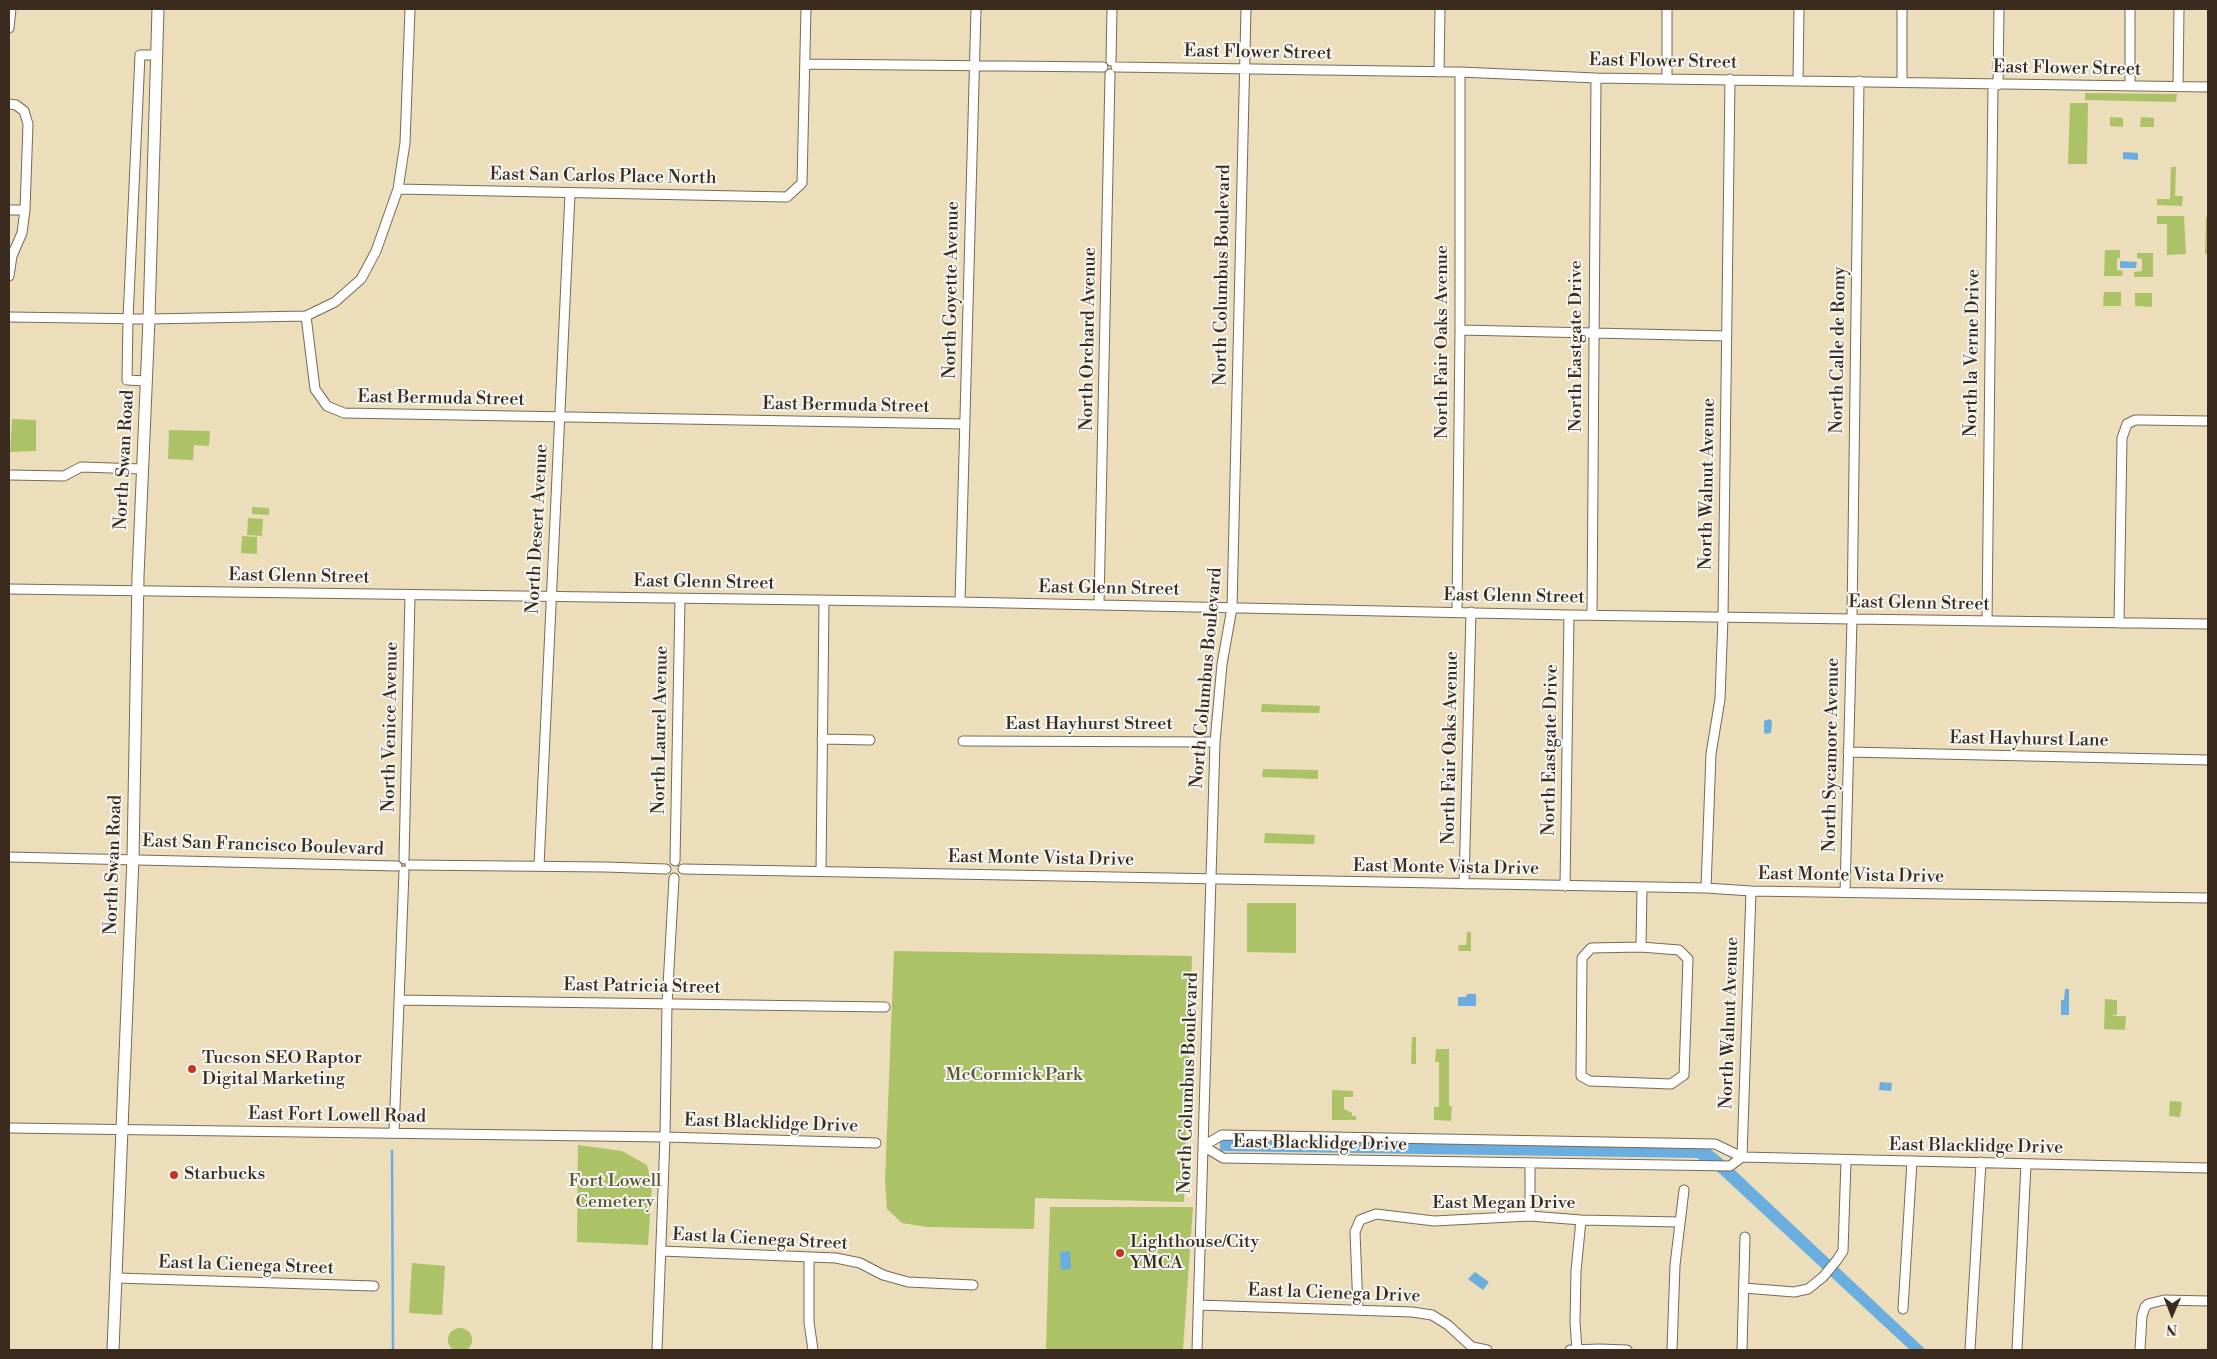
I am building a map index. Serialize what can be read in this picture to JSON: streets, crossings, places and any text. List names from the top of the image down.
{
  "streets": {
    "main road": ["North Swan Road"],
    "street": [
      "East Flower Street",
      "East San Carlos Place North",
      "North Columbus Boulevard",
      "North Goyette Avenue",
      "North Orchard Avenue",
      "North Fair Oaks Avenue",
      "North Eastgate Drive",
      "North Calle de Romy",
      "North la Verne Drive",
      "East Bermuda Street",
      "North Walnut Avenue",
      "North Desert Avenue",
      "East Glenn Street",
      "East Hayhurst Street",
      "North Venice Avenue",
      "North Laurel Avenue",
      "East Hayhurst Lane",
      "North Sycamore Avenue",
      "East San Francisco Boulevard",
      "East Monte Vista Drive",
      "East Patricia Street",
      "East Fort Lowell Road",
      "East Blacklidge Drive",
      "East Megan Drive",
      "East la Cienega Street",
      "East la Cienega Drive"
    ]
  },
  "crossings": [
    ["East Flower Street", "East San Carlos Place North"],
    ["East Flower Street", "North Columbus Boulevard"],
    ["East Flower Street", "North Goyette Avenue"],
    ["East Flower Street", "North Orchard Avenue"],
    ["East Flower Street", "North Fair Oaks Avenue"],
    ["East Flower Street", "North Eastgate Drive"],
    ["East Flower Street", "North Calle de Romy"],
    ["East Flower Street", "North la Verne Drive"],
    ["East Flower Street", "North Walnut Avenue"],
    ["East San Carlos Place North", "North Desert Avenue"],
    ["North Columbus Boulevard", "East Glenn Street"],
    ["North Columbus Boulevard", "East Hayhurst Street"],
    ["North Columbus Boulevard", "East Monte Vista Drive"],
    ["North Columbus Boulevard", "East Blacklidge Drive"],
    ["North Columbus Boulevard", "East la Cienega Drive"],
    ["North Goyette Avenue", "East Bermuda Street"],
    ["North Goyette Avenue", "East Glenn Street"],
    ["North Orchard Avenue", "East Glenn Street"],
    ["North Fair Oaks Avenue", "East Glenn Street"],
    ["North Fair Oaks Avenue", "East Monte Vista Drive"],
    ["North Eastgate Drive", "East Glenn Street"],
    ["North Eastgate Drive", "East Monte Vista Drive"],
    ["North Calle de Romy", "East Glenn Street"],
    ["North Calle de Romy", "North Sycamore Avenue"],
    ["North la Verne Drive", "East Glenn Street"],
    ["East Bermuda Street", "North Desert Avenue"],
    ["North Swan Road", "East Glenn Street"],
    ["North Swan Road", "East San Francisco Boulevard"],
    ["North Swan Road", "East Fort Lowell Road"],
    ["North Swan Road", "East la Cienega Street"],
    ["North Walnut Avenue", "East Glenn Street"],
    ["North Walnut Avenue", "East Monte Vista Drive"],
    ["North Walnut Avenue", "East Blacklidge Drive"],
    ["North Desert Avenue", "East Glenn Street"],
    ["North Desert Avenue", "East San Francisco Boulevard"],
    ["East Glenn Street", "North Venice Avenue"],
    ["East Glenn Street", "North Laurel Avenue"],
    ["East Glenn Street", "North Sycamore Avenue"],
    ["North Venice Avenue", "East San Francisco Boulevard"],
    ["North Venice Avenue", "East Patricia Street"],
    ["North Venice Avenue", "East Fort Lowell Road"],
    ["North Laurel Avenue", "East San Francisco Boulevard"],
    ["North Laurel Avenue", "East Monte Vista Drive"],
    ["East Hayhurst Lane", "North Sycamore Avenue"],
    ["North Sycamore Avenue", "East Monte Vista Drive"],
    ["East San Francisco Boulevard", "East Monte Vista Drive"],
    ["East Fort Lowell Road", "East Blacklidge Drive"],
    ["East Megan Drive", "East la Cienega Drive"]
  ],
  "parks": ["McCormick Park", "Fort Lowell Cemetery"],
  "places": ["Tucson SEO Raptor Digital Marketing", "Starbucks", "Lighthouse/City YMCA"],
  "north": "bottom"
}
